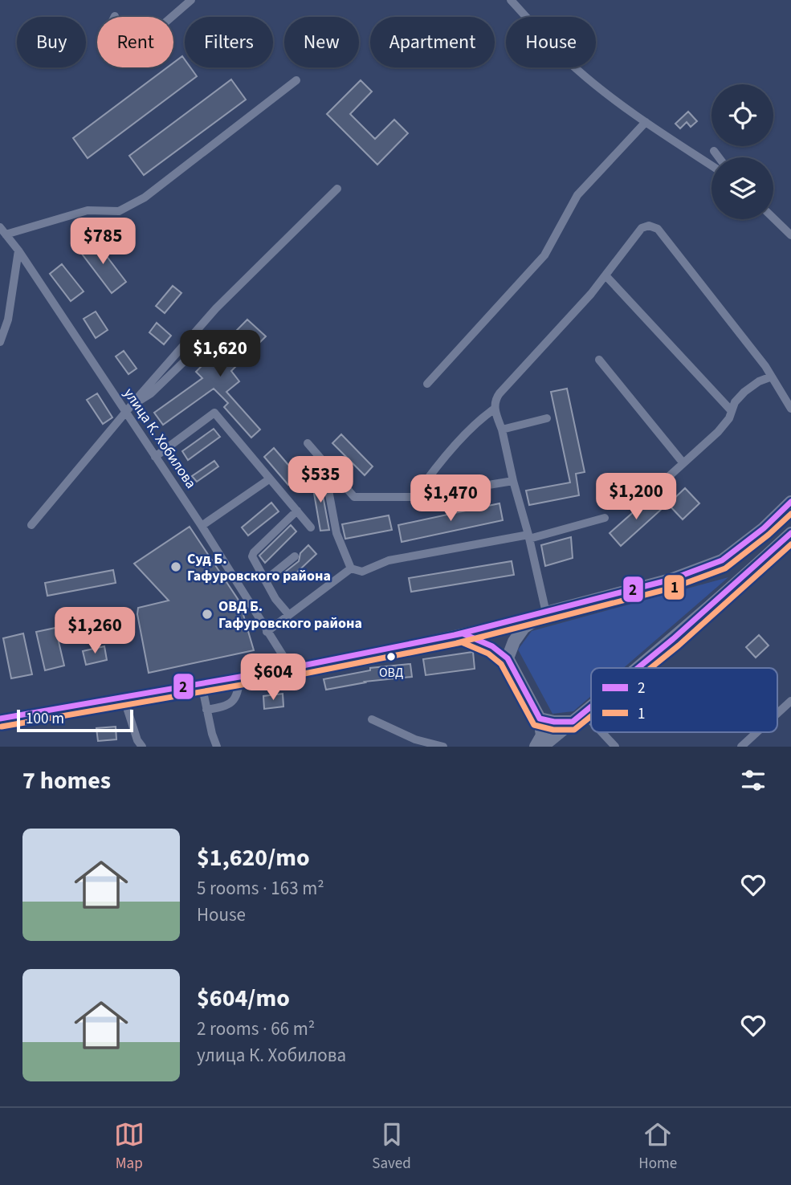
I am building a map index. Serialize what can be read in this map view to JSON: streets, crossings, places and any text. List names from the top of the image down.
{
  "streets": {
    "street": ["улица К. Хобилова"]
  },
  "places": ["Суд Б. Гафуровского района", "ОВД Б. Гафуровского района", "ОВД"],
  "lines": ["transit line 2", "transit line 1"],
  "legend": ["2", "1"],
  "scale_bar": "100 m",
  "page": {
    "chip": [
      "Buy",
      "Rent",
      "Filters",
      "New",
      "Apartment",
      "House"
    ],
    "price": [
      "$785",
      "$1,620",
      "$535",
      "$1,200",
      "$1,470",
      "$1,260",
      "$604"
    ],
    "scale": "100 m",
    "heading": "7 homes",
    "list": [
      {
        "name": "$1,620/mo",
        "note": "5 rooms · 163 m² · House"
      },
      {
        "name": "$604/mo",
        "note": "2 rooms · 66 m² · улица К. Хобилова"
      }
    ],
    "tabs": ["Map", "Saved", "Home"]
  }
}
